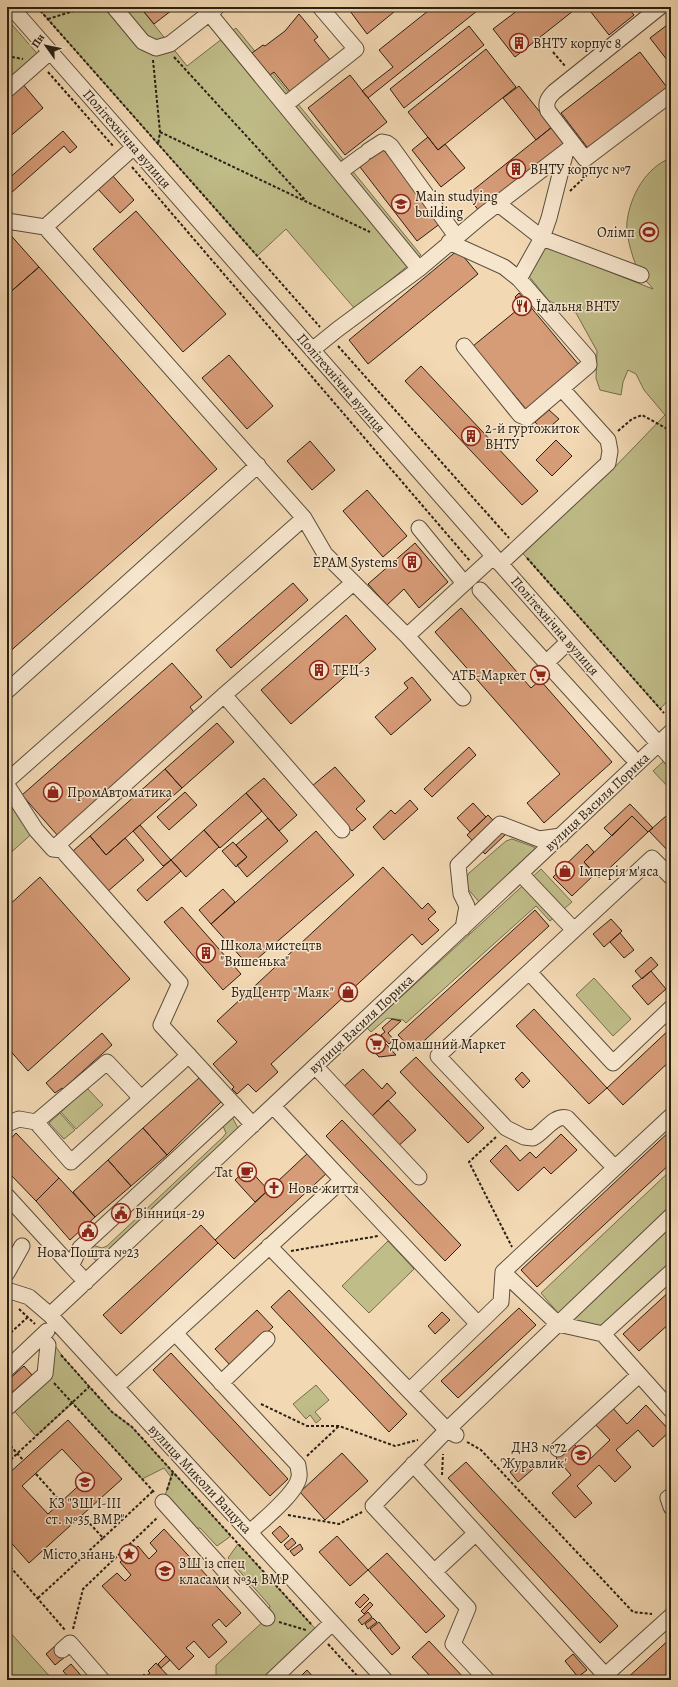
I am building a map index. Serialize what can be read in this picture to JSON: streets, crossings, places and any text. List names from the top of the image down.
{
  "streets": {
    "street": ["Політехнічна вулиця", "вулиця Василя Порика", "вулиця Миколи Ващука"]
  },
  "crossings": [
    ["Політехнічна вулиця", "вулиця Василя Порика"],
    ["вулиця Василя Порика", "вулиця Миколи Ващука"]
  ],
  "places": {
    "building": [
      "ВНТУ корпус 8",
      "ВНТУ корпус №7",
      "2-й гуртожиток ВНТУ",
      "EPAM Systems",
      "ТЕЦ-3",
      "Школа мистецтв \"Вишенька\""
    ],
    "school or university": [
      "Main studying building",
      "ДНЗ №72 'Журавлик'",
      "КЗ \"ЗШ І-ІІІ ст. №35 ВМР\"",
      "ЗШ із спец класами №34 ВМР"
    ],
    "sports": ["Олімп"],
    "restaurant": ["Їдальня ВНТУ"],
    "supermarket": ["АТБ-Маркет", "Домашний Маркет"],
    "shop": ["ПромАвтоматика", "Імперія м'яса", "БудЦентр \"Маяк\""],
    "cafe": ["Tat"],
    "church": ["Нове життя"],
    "public building": ["Вінниця-29", "Нова Пошта №23"],
    "place": ["Місто знань"]
  },
  "north": "top left"
}
